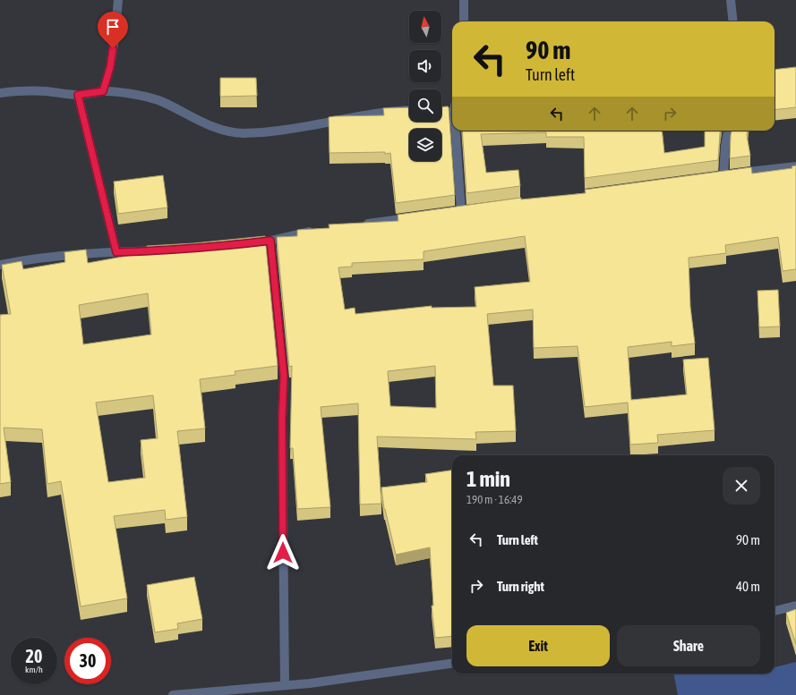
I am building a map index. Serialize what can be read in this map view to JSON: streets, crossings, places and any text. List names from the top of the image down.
{
  "north": "top",
  "page": {
    "turn": ["90 m", "Turn left"],
    "heading": ["1 min", "190 m · 16:49"],
    "list": [
      {
        "name": "Turn left",
        "value": "90 m"
      },
      {
        "name": "Turn right",
        "value": "40 m"
      }
    ],
    "buttons": ["Exit", "Share"],
    "speed": "20 km/h",
    "limit": "30"
  }
}
